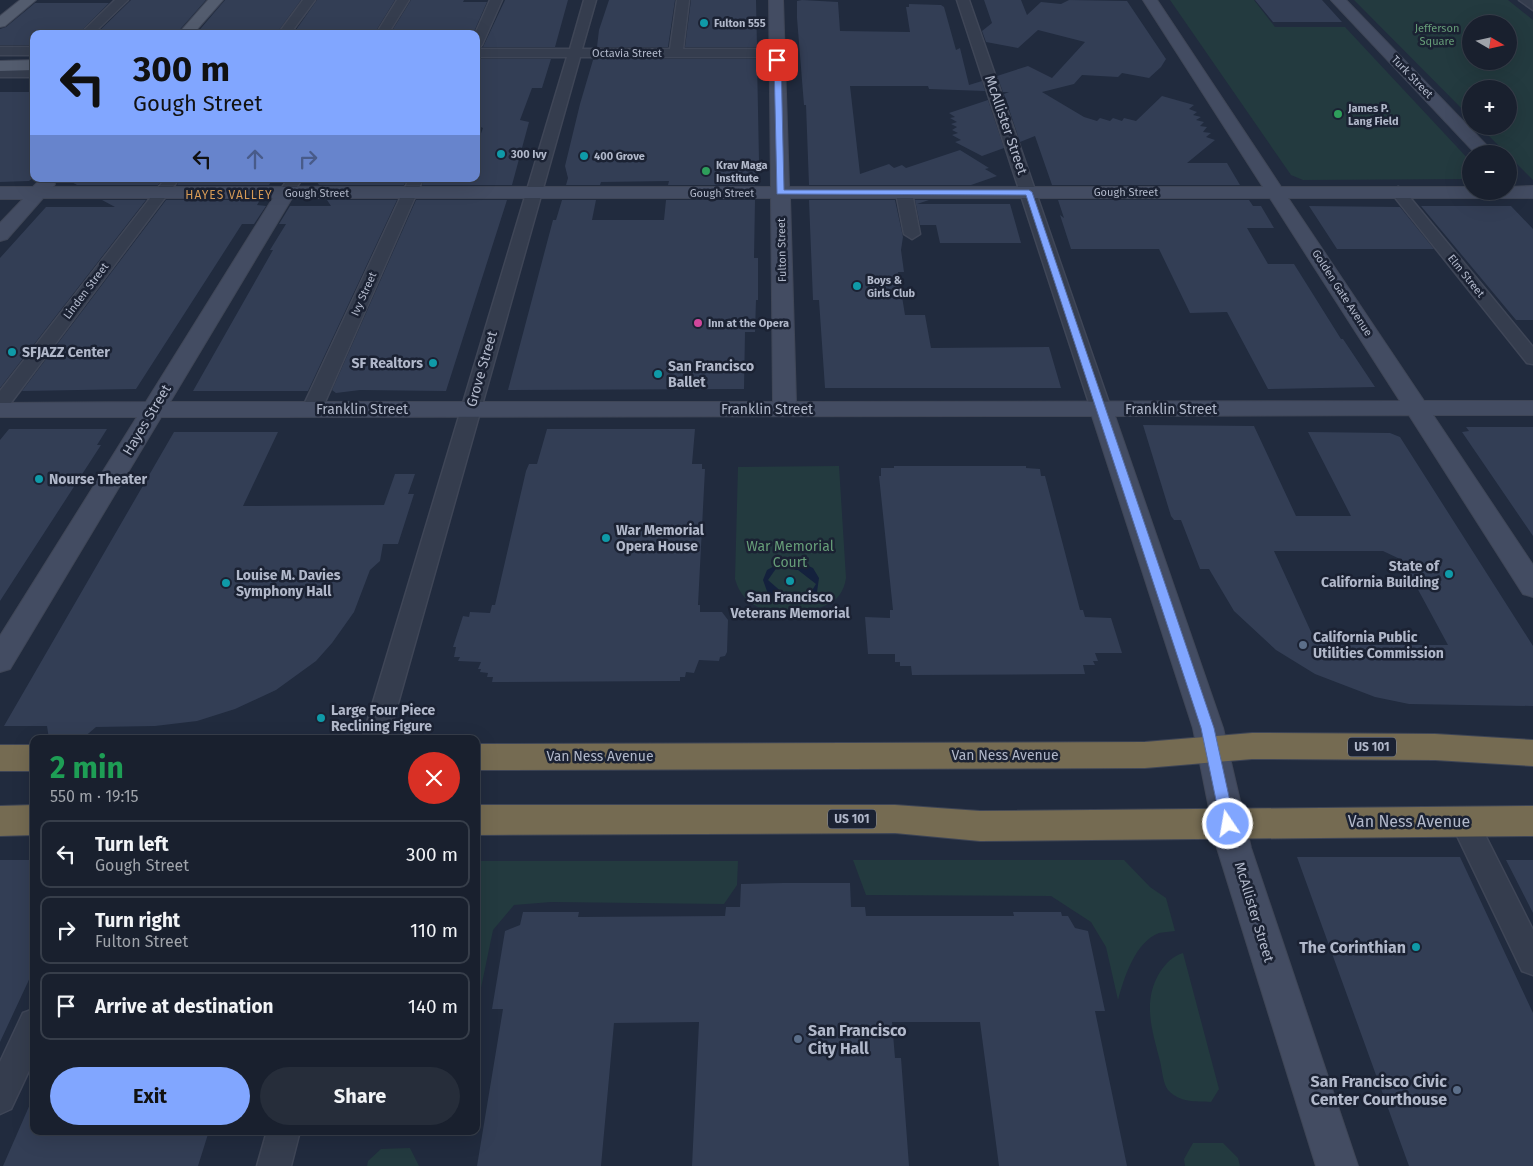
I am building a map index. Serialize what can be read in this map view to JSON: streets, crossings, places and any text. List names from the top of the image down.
{
  "streets": {
    "highway": ["US 101", "Van Ness Avenue"],
    "main road": [
      "Turk Street",
      "McAllister Street",
      "Gough Street",
      "Fulton Street",
      "Golden Gate Avenue",
      "Franklin Street",
      "Hayes Street"
    ],
    "street": [
      "Octavia Street",
      "Elm Street",
      "Linden Street",
      "Ivy Street",
      "Grove Street"
    ]
  },
  "crossings": [
    ["Octavia Street", "Fulton Street"],
    ["Octavia Street", "Grove Street"],
    ["McAllister Street", "Gough Street"],
    ["McAllister Street", "Franklin Street"],
    ["McAllister Street", "Van Ness Avenue"],
    ["Gough Street", "Fulton Street"],
    ["Gough Street", "Elm Street"],
    ["Gough Street", "Linden Street"],
    ["Gough Street", "Golden Gate Avenue"],
    ["Gough Street", "Ivy Street"],
    ["Gough Street", "Grove Street"],
    ["Gough Street", "Hayes Street"],
    ["Fulton Street", "Franklin Street"],
    ["Golden Gate Avenue", "Franklin Street"],
    ["Ivy Street", "Franklin Street"],
    ["Grove Street", "Franklin Street"],
    ["Franklin Street", "Hayes Street"]
  ],
  "districts": ["HAYES VALLEY"],
  "parks": ["Jefferson Square", "War Memorial Court"],
  "places": [
    "Fulton 555",
    "James P. Lang Field",
    "300 Ivy",
    "400 Grove",
    "Krav Maga Institute",
    "Boys & Girls Club",
    "Inn at the Opera",
    "SFJAZZ Center",
    "SF Realtors",
    "San Francisco Ballet",
    "Nourse Theater",
    "War Memorial Opera House",
    "State of California Building",
    "San Francisco Veterans Memorial",
    "Louise M. Davies Symphony Hall",
    "California Public Utilities Commission",
    "Large Four Piece Reclining Figure",
    "The Corinthian",
    "San Francisco City Hall",
    "San Francisco Civic Center Courthouse"
  ],
  "north": "right",
  "page": {
    "map_buttons": ["+", "−"],
    "turn": ["300 m", "Gough Street"],
    "heading": ["2 min", "550 m · 19:15"],
    "list": [
      {
        "name": "Turn left",
        "note": "Gough Street",
        "value": "300 m"
      },
      {
        "name": "Turn right",
        "note": "Fulton Street",
        "value": "110 m"
      },
      {
        "name": "Arrive at destination",
        "value": "140 m"
      }
    ],
    "buttons": ["Exit", "Share"]
  }
}
